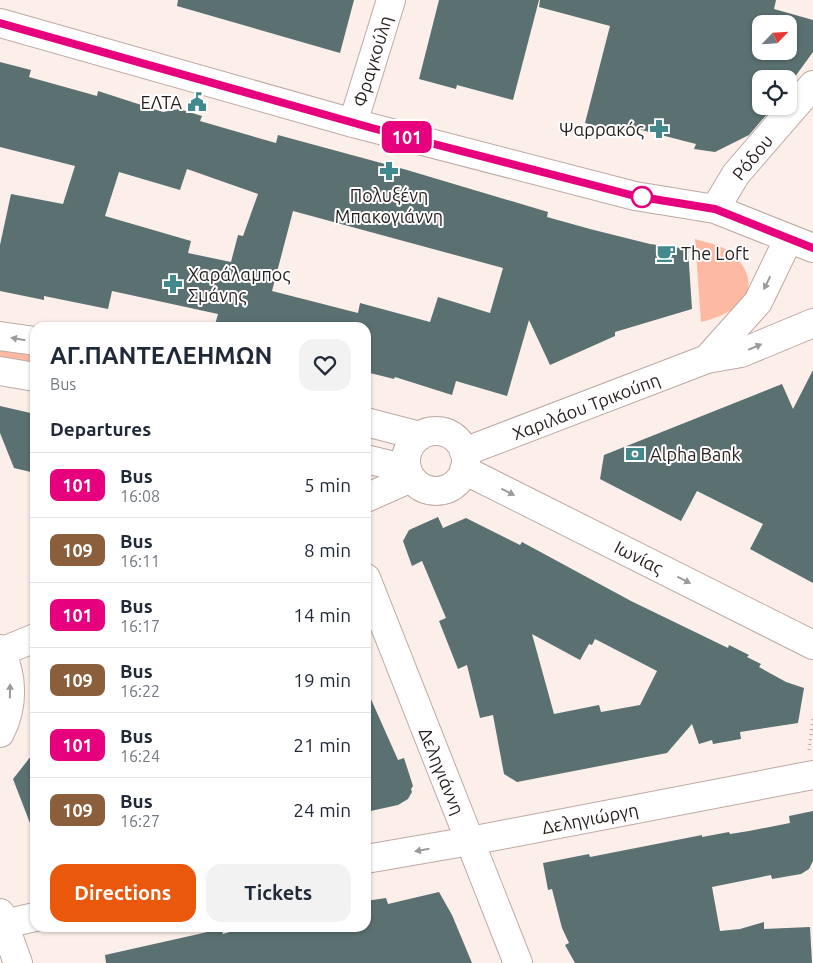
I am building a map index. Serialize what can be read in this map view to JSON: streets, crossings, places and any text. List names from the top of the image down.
{
  "streets": {
    "street": [
      "Φραγκούλη",
      "Ρόδου",
      "Χαριλάου Τρικούπη",
      "Ιωνίας",
      "Δεληγιάννη",
      "Δεληγιώργη"
    ]
  },
  "crossings": [
    ["Χαριλάου Τρικούπη", "Ιωνίας"],
    ["Δεληγιάννη", "Δεληγιώργη"]
  ],
  "one_way": ["Ιωνίας"],
  "places": {
    "public building": ["ΕΛΤΑ"],
    "pharmacy": ["Ψαρρακός", "Πολυξένη Μπακογιάννη", "Χαράλαμπος Σμάνης"],
    "cafe": ["The Loft"],
    "bank": ["Alpha Bank"]
  },
  "lines": ["bus line 101"],
  "north": "top right",
  "page": {
    "on_map": "101",
    "heading": [
      ["ΑΓ.ΠΑΝΤΕΛΕΗΜΩΝ", "Bus"],
      "Departures"
    ],
    "list": [
      {
        "mark": "101",
        "name": "Bus",
        "note": "16:08",
        "value": "5 min"
      },
      {
        "mark": "109",
        "name": "Bus",
        "note": "16:11",
        "value": "8 min"
      },
      {
        "mark": "101",
        "name": "Bus",
        "note": "16:17",
        "value": "14 min"
      },
      {
        "mark": "109",
        "name": "Bus",
        "note": "16:22",
        "value": "19 min"
      },
      {
        "mark": "101",
        "name": "Bus",
        "note": "16:24",
        "value": "21 min"
      },
      {
        "mark": "109",
        "name": "Bus",
        "note": "16:27",
        "value": "24 min"
      }
    ],
    "buttons": ["Directions", "Tickets"]
  }
}
